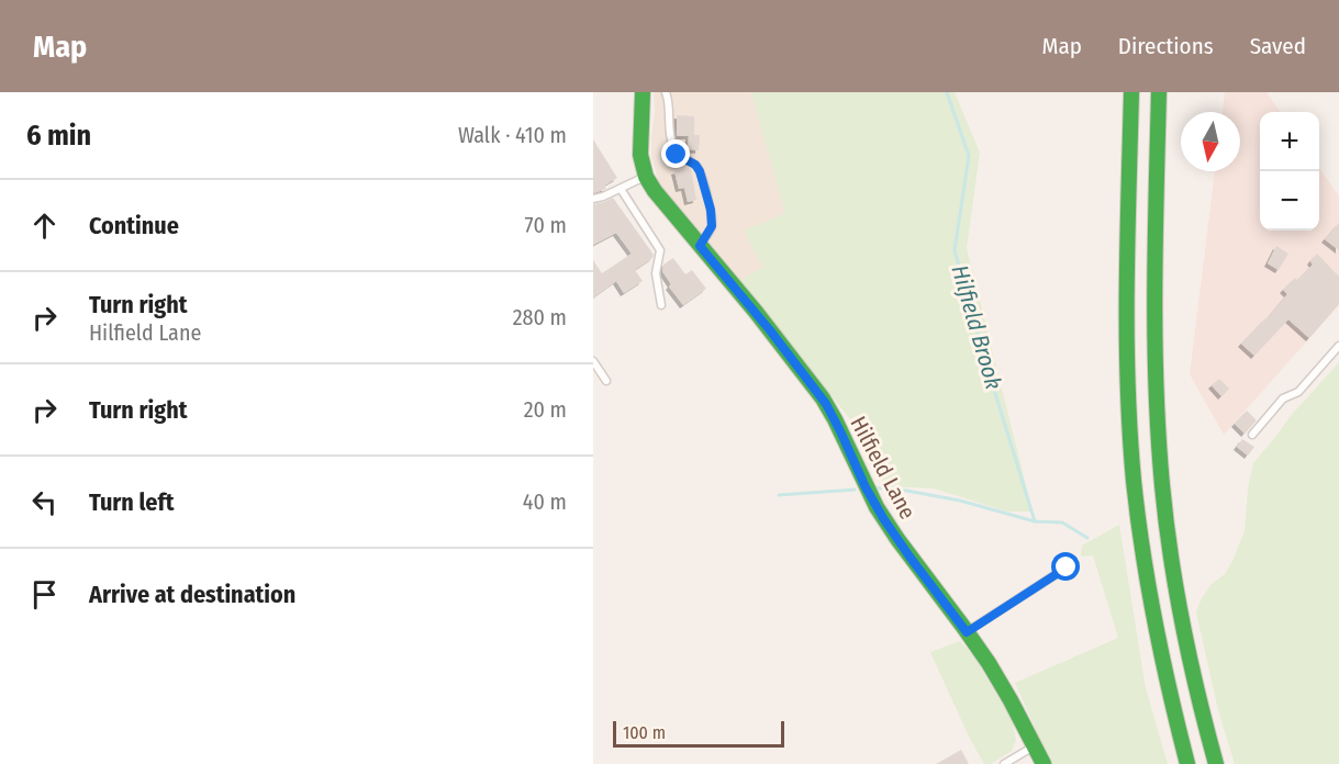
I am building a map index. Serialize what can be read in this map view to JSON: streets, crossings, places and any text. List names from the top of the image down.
{
  "streets": {
    "main road": ["Hilfield Lane"]
  },
  "water": ["Hilfield Brook"],
  "scale_bar": "100 m",
  "north": "bottom",
  "page": {
    "header": "Map",
    "nav": ["Map", "Directions", "Saved"],
    "heading": ["6 min", "Walk · 410 m"],
    "map_buttons": ["+", "−"],
    "list": [
      ["Continue", "70 m"],
      ["Turn right", "Hilfield Lane", "280 m"],
      ["Turn right", "20 m"],
      ["Turn left", "40 m"],
      "Arrive at destination"
    ],
    "scale": "100 m"
  }
}
